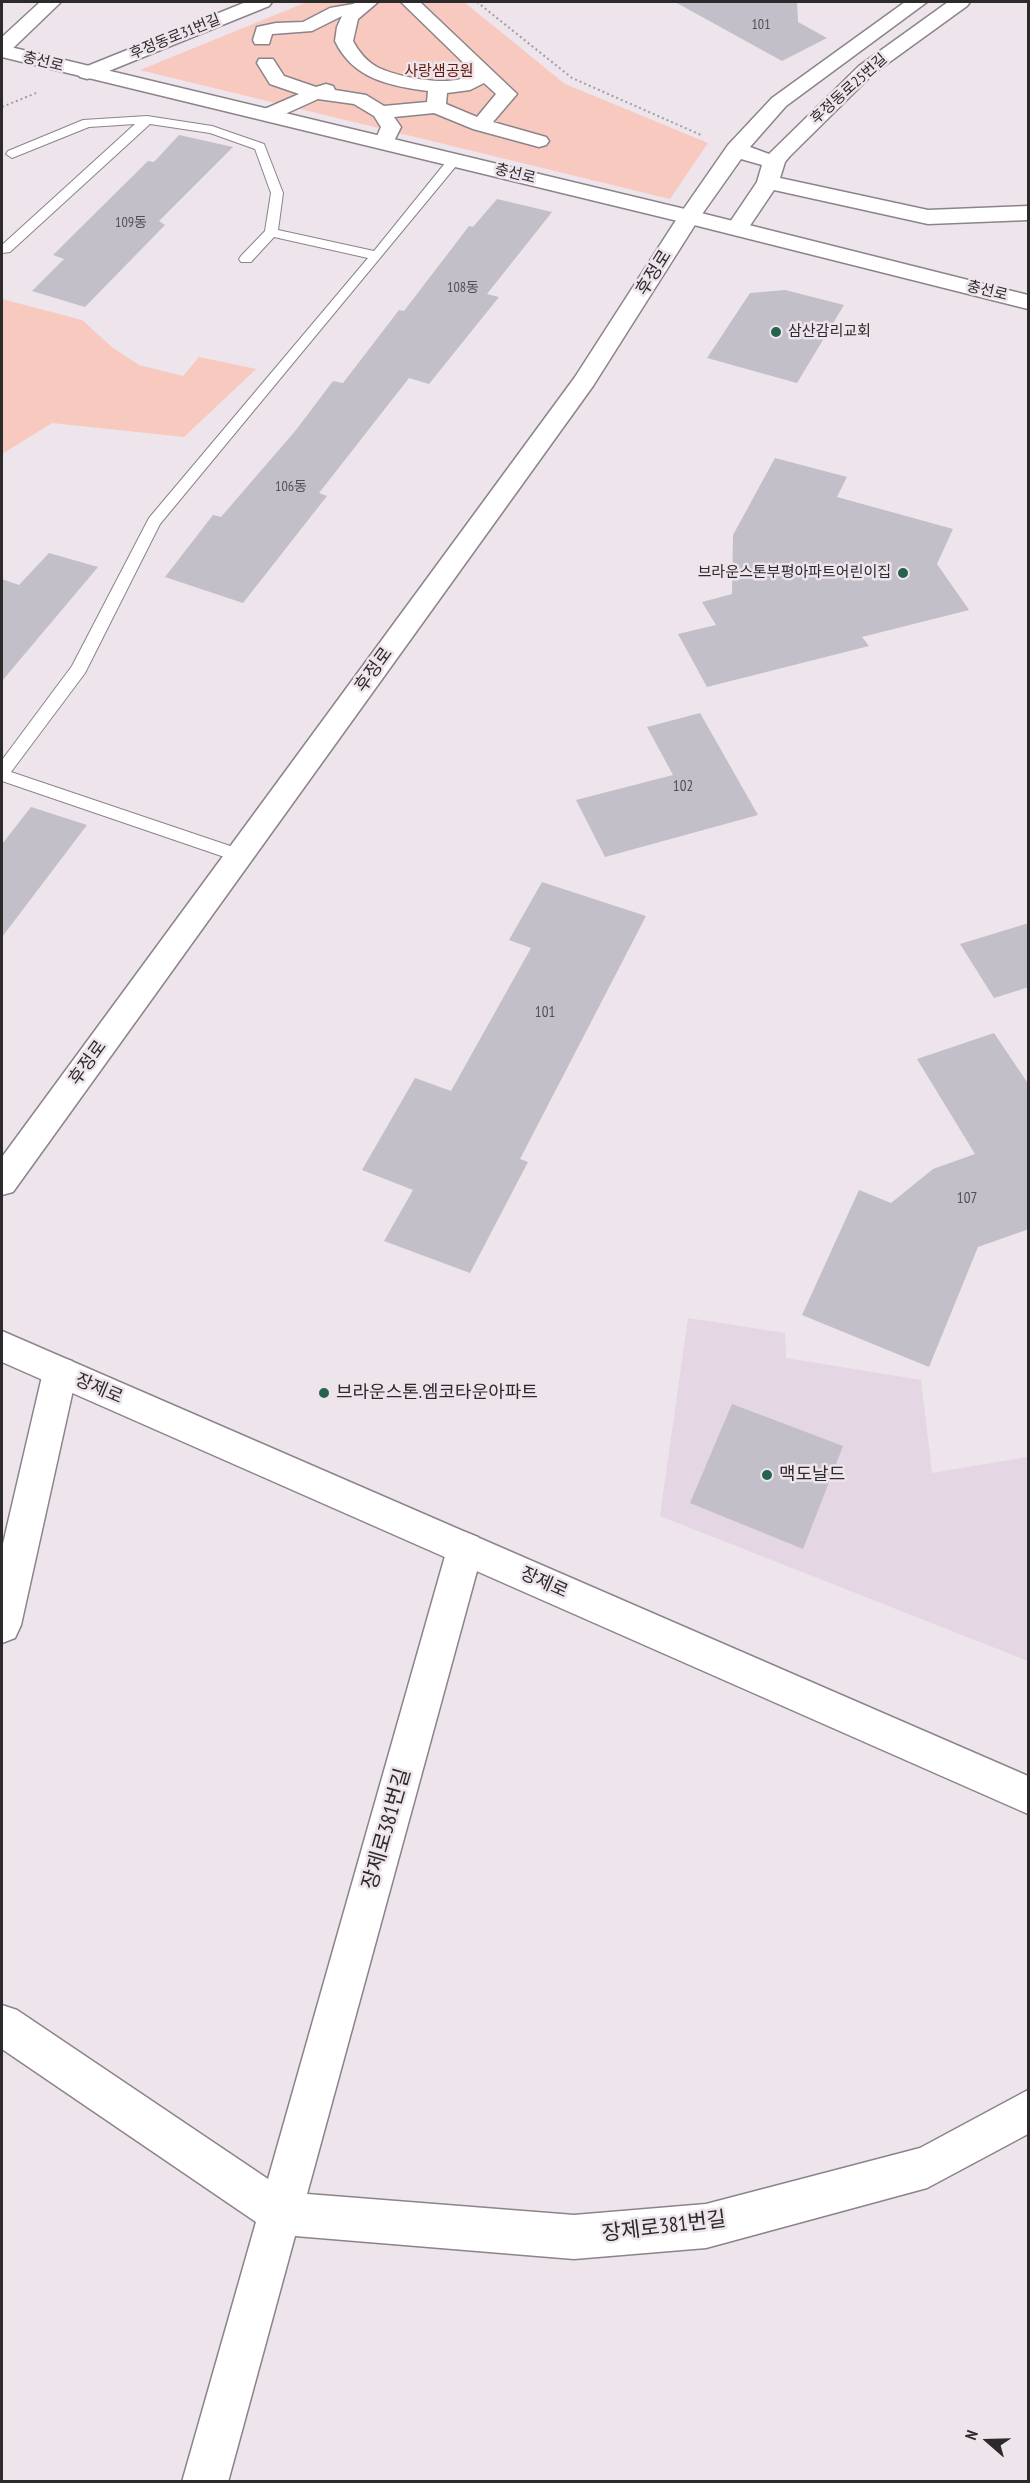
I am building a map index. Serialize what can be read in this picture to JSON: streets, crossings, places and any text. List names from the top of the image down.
{
  "streets": {
    "street": [
      "후정동로31번길",
      "충선로",
      "후정동로25번길",
      "후정로",
      "장제로",
      "장제로381번길"
    ]
  },
  "crossings": [
    ["후정동로31번길", "충선로"],
    ["충선로", "후정로"],
    ["장제로", "장제로381번길"]
  ],
  "parks": ["사랑샘공원"],
  "places": [
    "삼산감리교회",
    "브라운스톤부평아파트어린이집",
    "브라운스톤.엠코타운아파트",
    "맥도날드"
  ],
  "house_numbers": [
    "101",
    "109동",
    "108동",
    "106동",
    "102",
    "101",
    "107"
  ],
  "north": "left"
}
